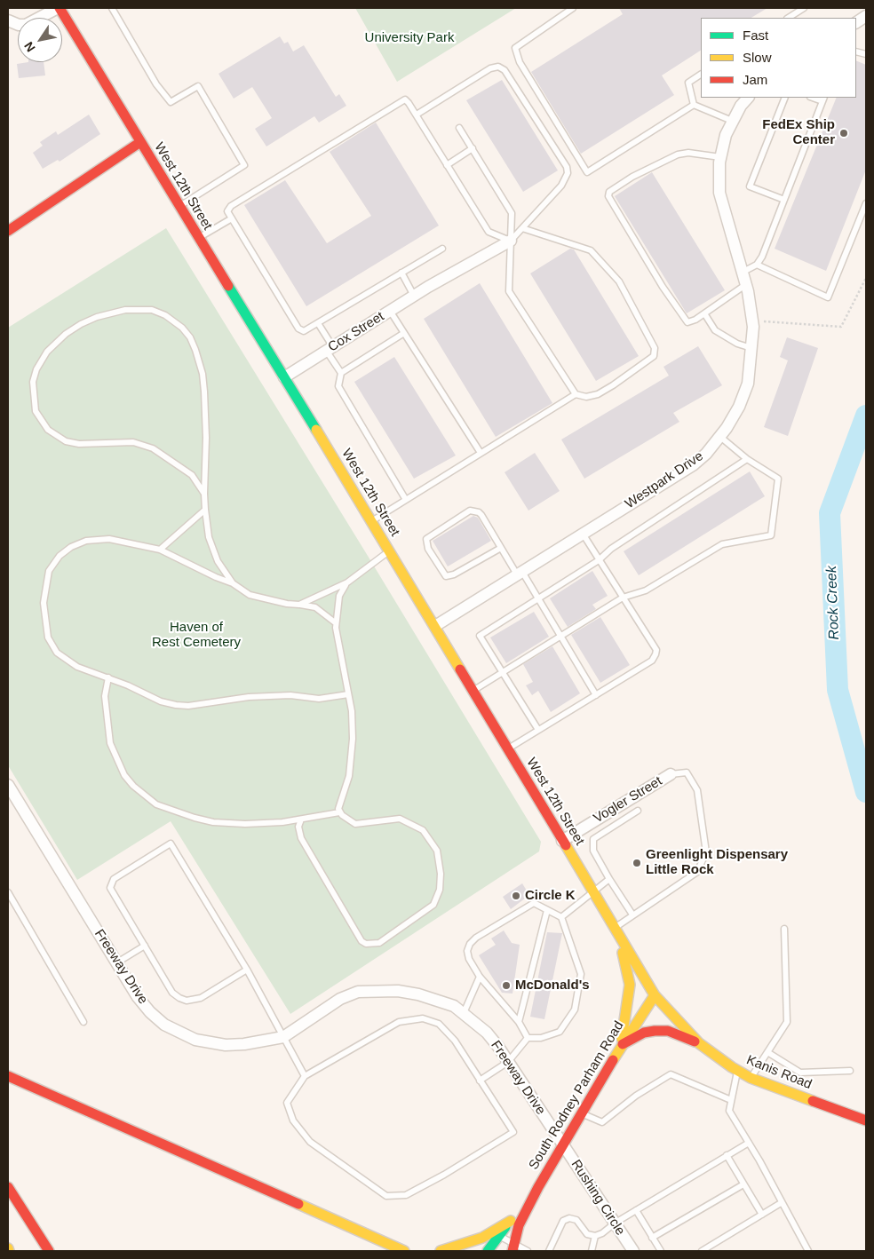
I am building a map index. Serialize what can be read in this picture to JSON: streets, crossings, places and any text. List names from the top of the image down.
{
  "streets": {
    "main road": ["West 12th Street", "Kanis Road", "South Rodney Parham Road"],
    "street": [
      "Cox Street",
      "Westpark Drive",
      "Vogler Street",
      "Freeway Drive",
      "Rushing Circle"
    ]
  },
  "crossings": [
    ["West 12th Street", "Cox Street"],
    ["West 12th Street", "Westpark Drive"],
    ["West 12th Street", "Vogler Street"],
    ["West 12th Street", "Kanis Road"],
    ["West 12th Street", "South Rodney Parham Road"],
    ["Freeway Drive", "South Rodney Parham Road"],
    ["Freeway Drive", "Rushing Circle"],
    ["Kanis Road", "South Rodney Parham Road"],
    ["South Rodney Parham Road", "Rushing Circle"]
  ],
  "water": ["Rock Creek"],
  "parks": ["University Park", "Haven of Rest Cemetery"],
  "places": [
    "FedEx Ship Center",
    "Greenlight Dispensary Little Rock",
    "Circle K",
    "McDonald's"
  ],
  "legend": ["Fast", "Slow", "Jam"],
  "north": "bottom left"
}
